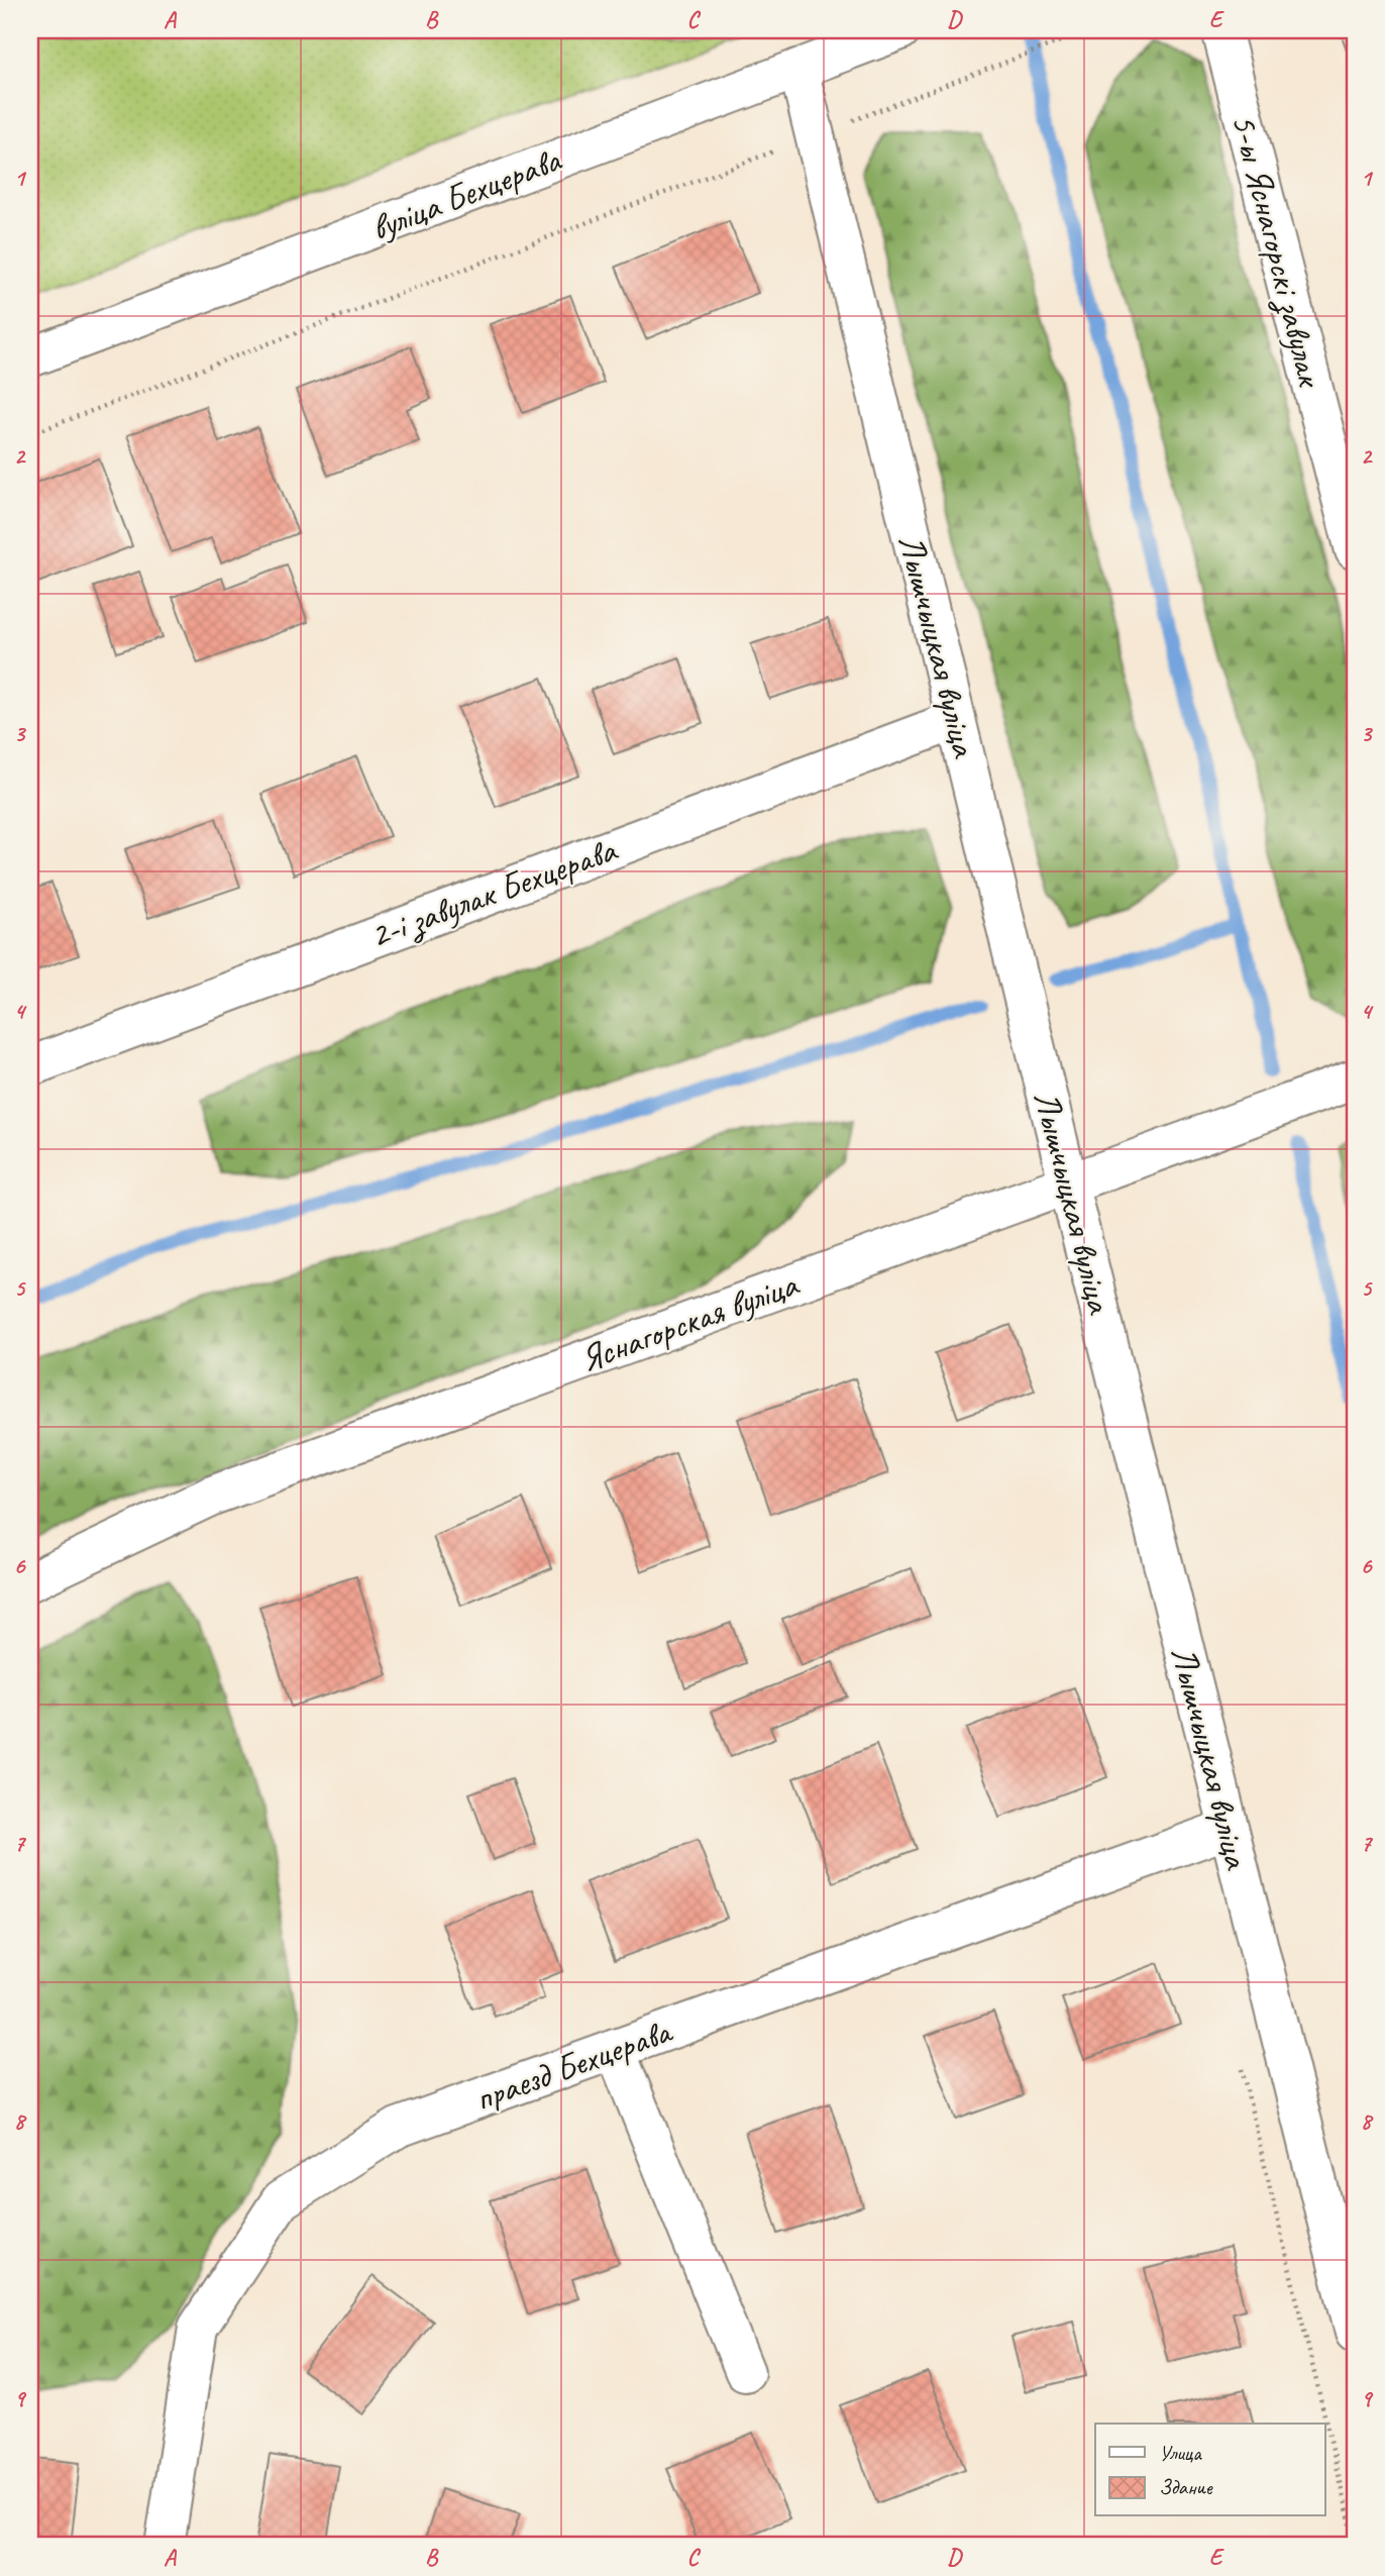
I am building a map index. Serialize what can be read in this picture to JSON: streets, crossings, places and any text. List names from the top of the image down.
{
  "streets": {
    "street": [
      "вуліца Бехцерава",
      "5-ы Яснагорскі завулак",
      "Лышчыцкая вуліца",
      "2-і завулак Бехцерава",
      "Яснагорская вуліца",
      "праезд Бехцерава"
    ]
  },
  "crossings": [
    ["вуліца Бехцерава", "Лышчыцкая вуліца"],
    ["Лышчыцкая вуліца", "2-і завулак Бехцерава"],
    ["Лышчыцкая вуліца", "Яснагорская вуліца"],
    ["Лышчыцкая вуліца", "праезд Бехцерава"]
  ],
  "legend": ["Улица", "Здание"],
  "grid": {
    "columns": [
      "A",
      "B",
      "C",
      "D",
      "E"
    ],
    "rows": [
      "1",
      "2",
      "3",
      "4",
      "5",
      "6",
      "7",
      "8",
      "9"
    ]
  }
}
